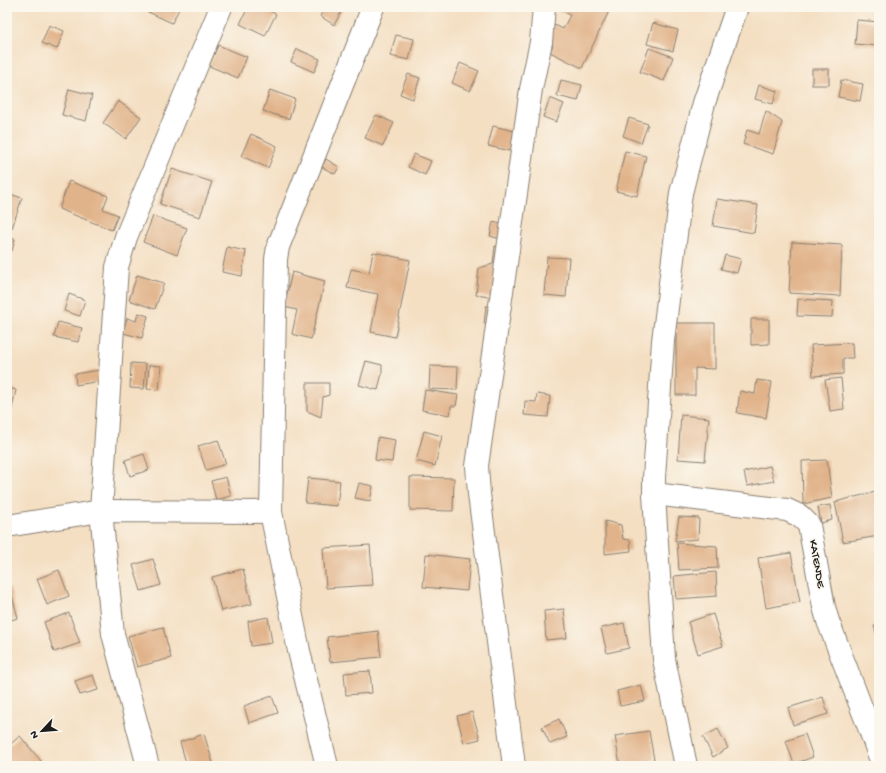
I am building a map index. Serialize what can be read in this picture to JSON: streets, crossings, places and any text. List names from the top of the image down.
{
  "streets": {
    "street": ["KATENDE"]
  },
  "north": "bottom left"
}
